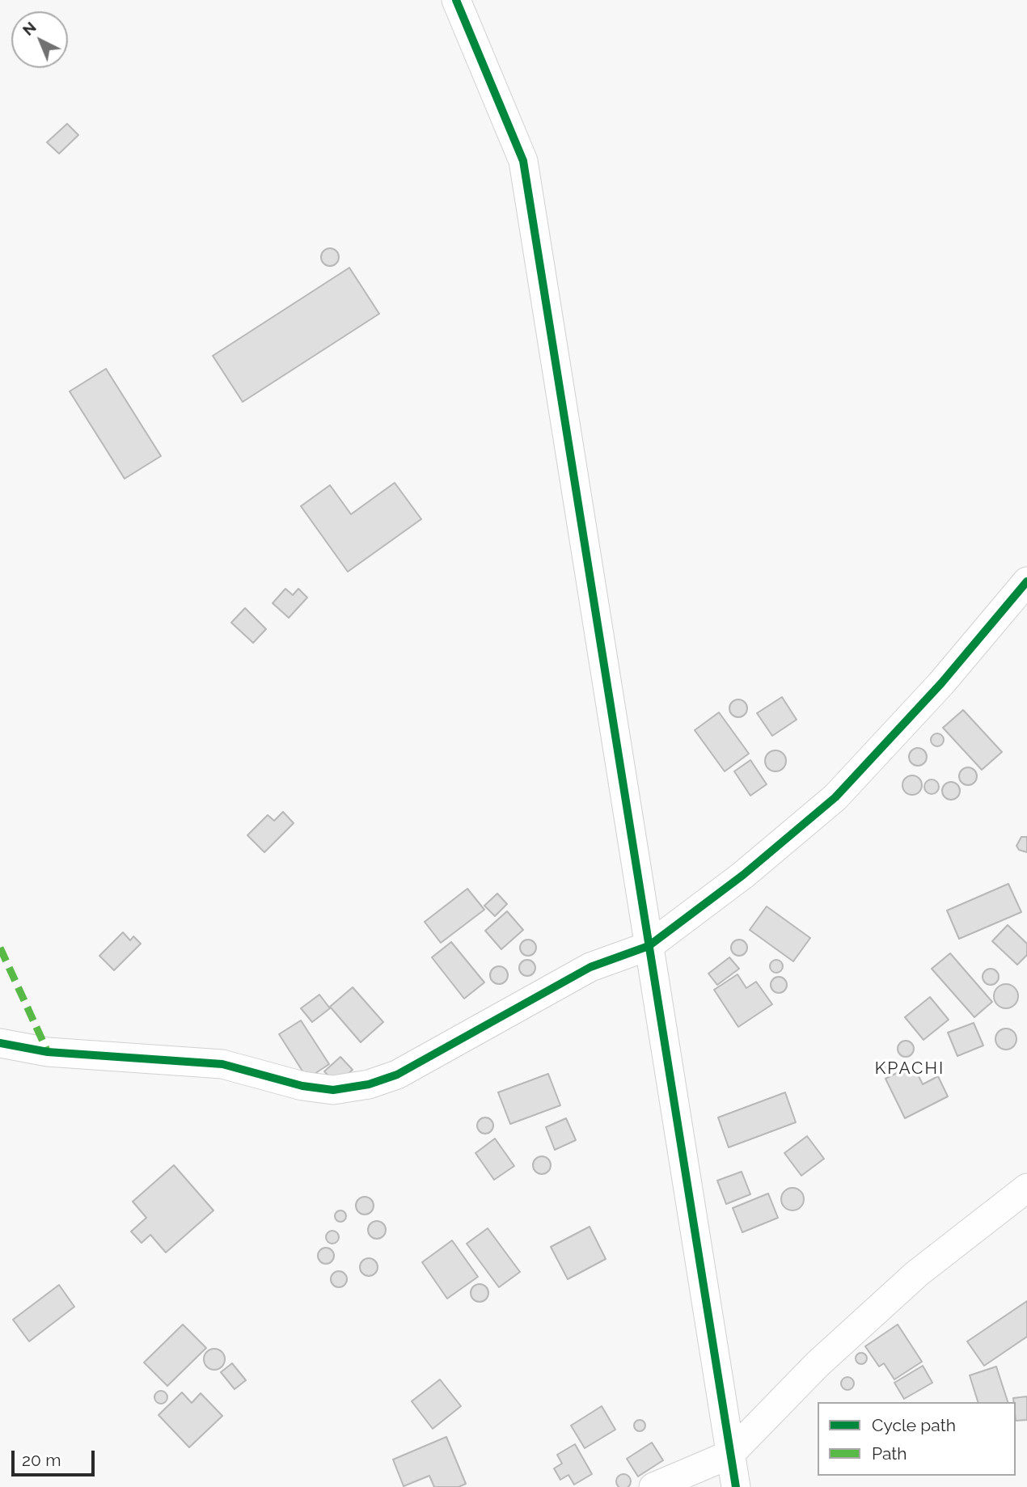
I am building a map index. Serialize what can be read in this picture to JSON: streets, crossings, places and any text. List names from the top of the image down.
{
  "districts": ["KPACHI"],
  "legend": ["Cycle path", "Path"],
  "scale_bar": "20 m",
  "north": "top left"
}
